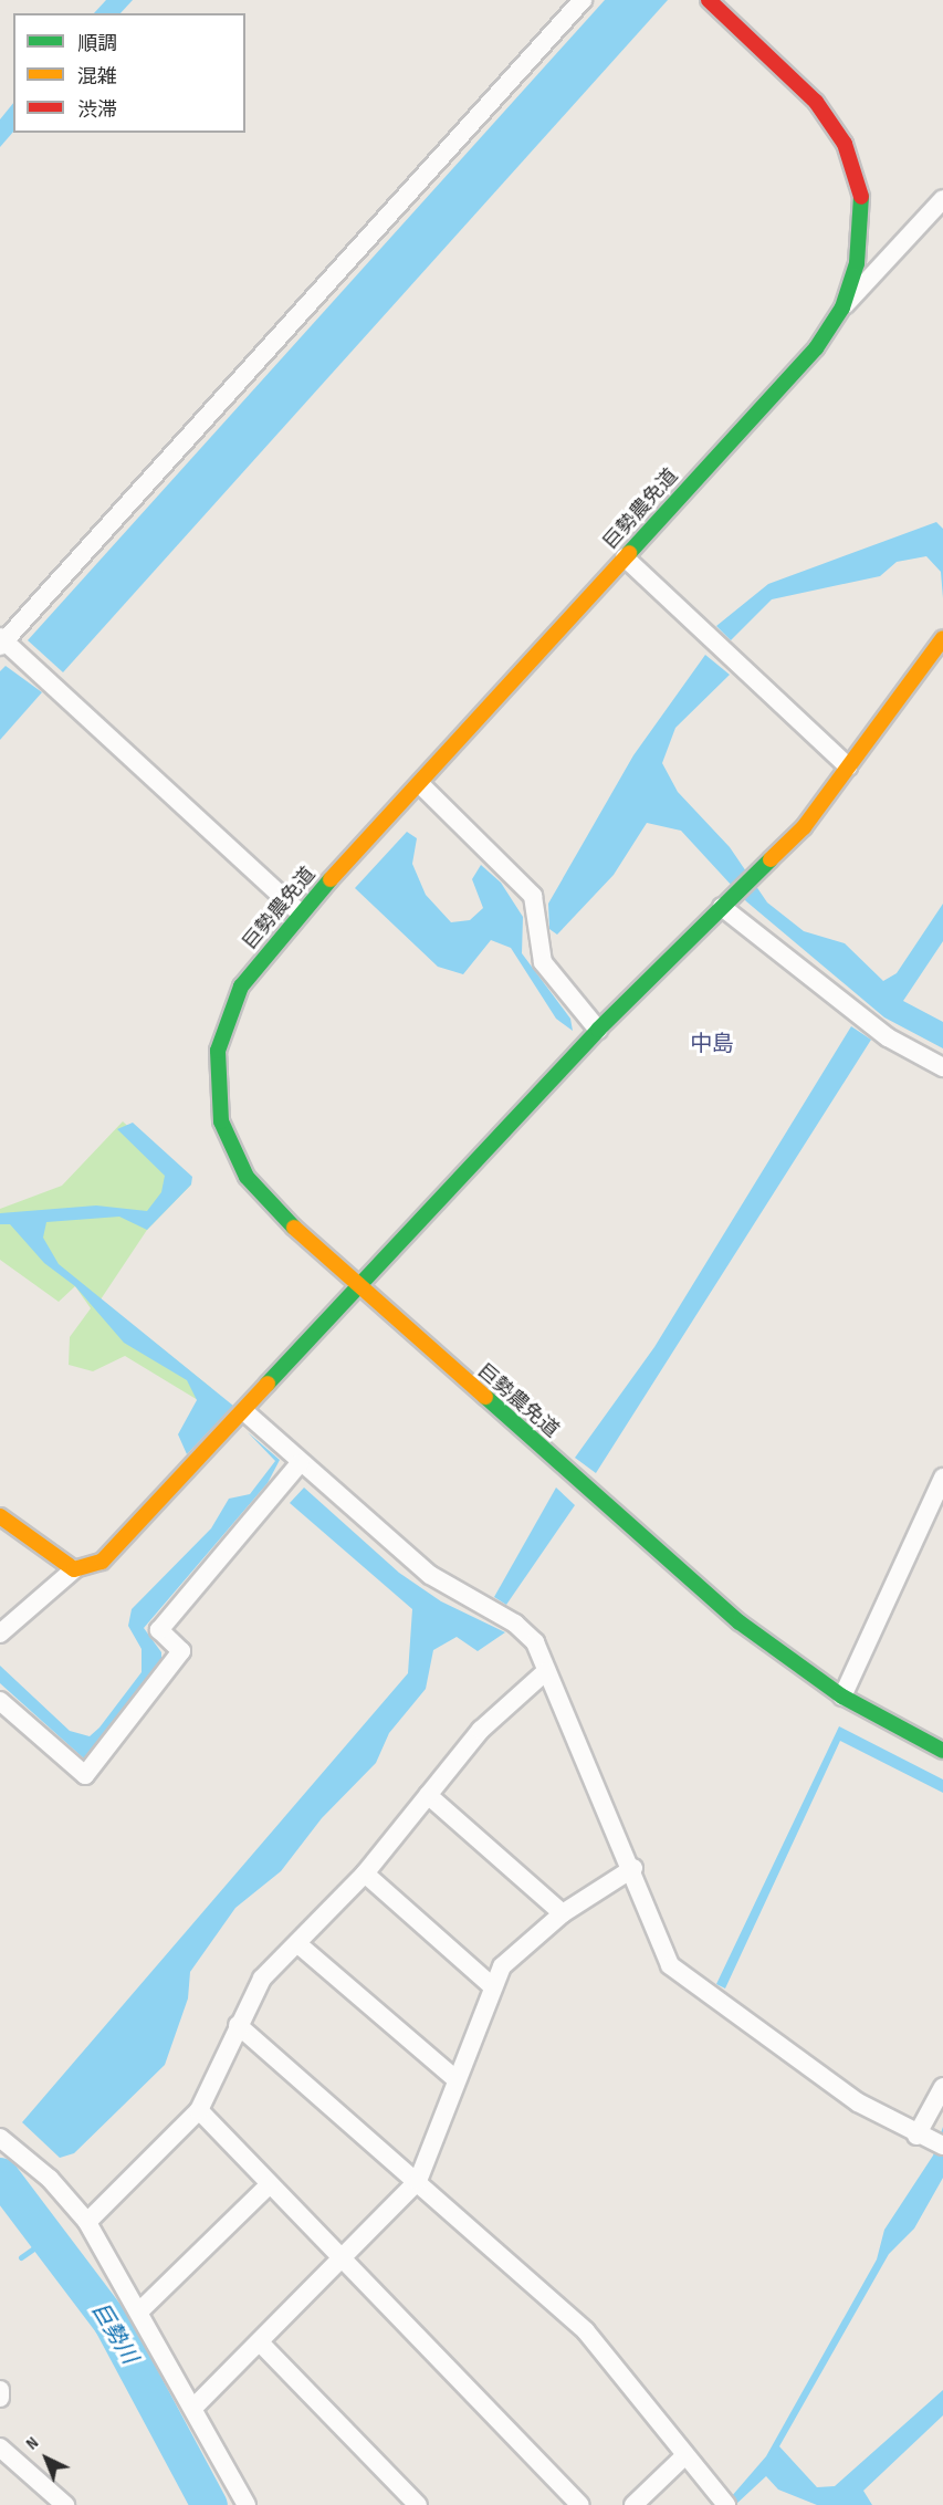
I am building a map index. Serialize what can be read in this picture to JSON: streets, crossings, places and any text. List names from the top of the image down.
{
  "streets": {
    "street": ["巨勢農免道"]
  },
  "districts": ["中島"],
  "water": ["巨勢川"],
  "legend": ["順調", "混雑", "渋滞"],
  "north": "top left"
}
